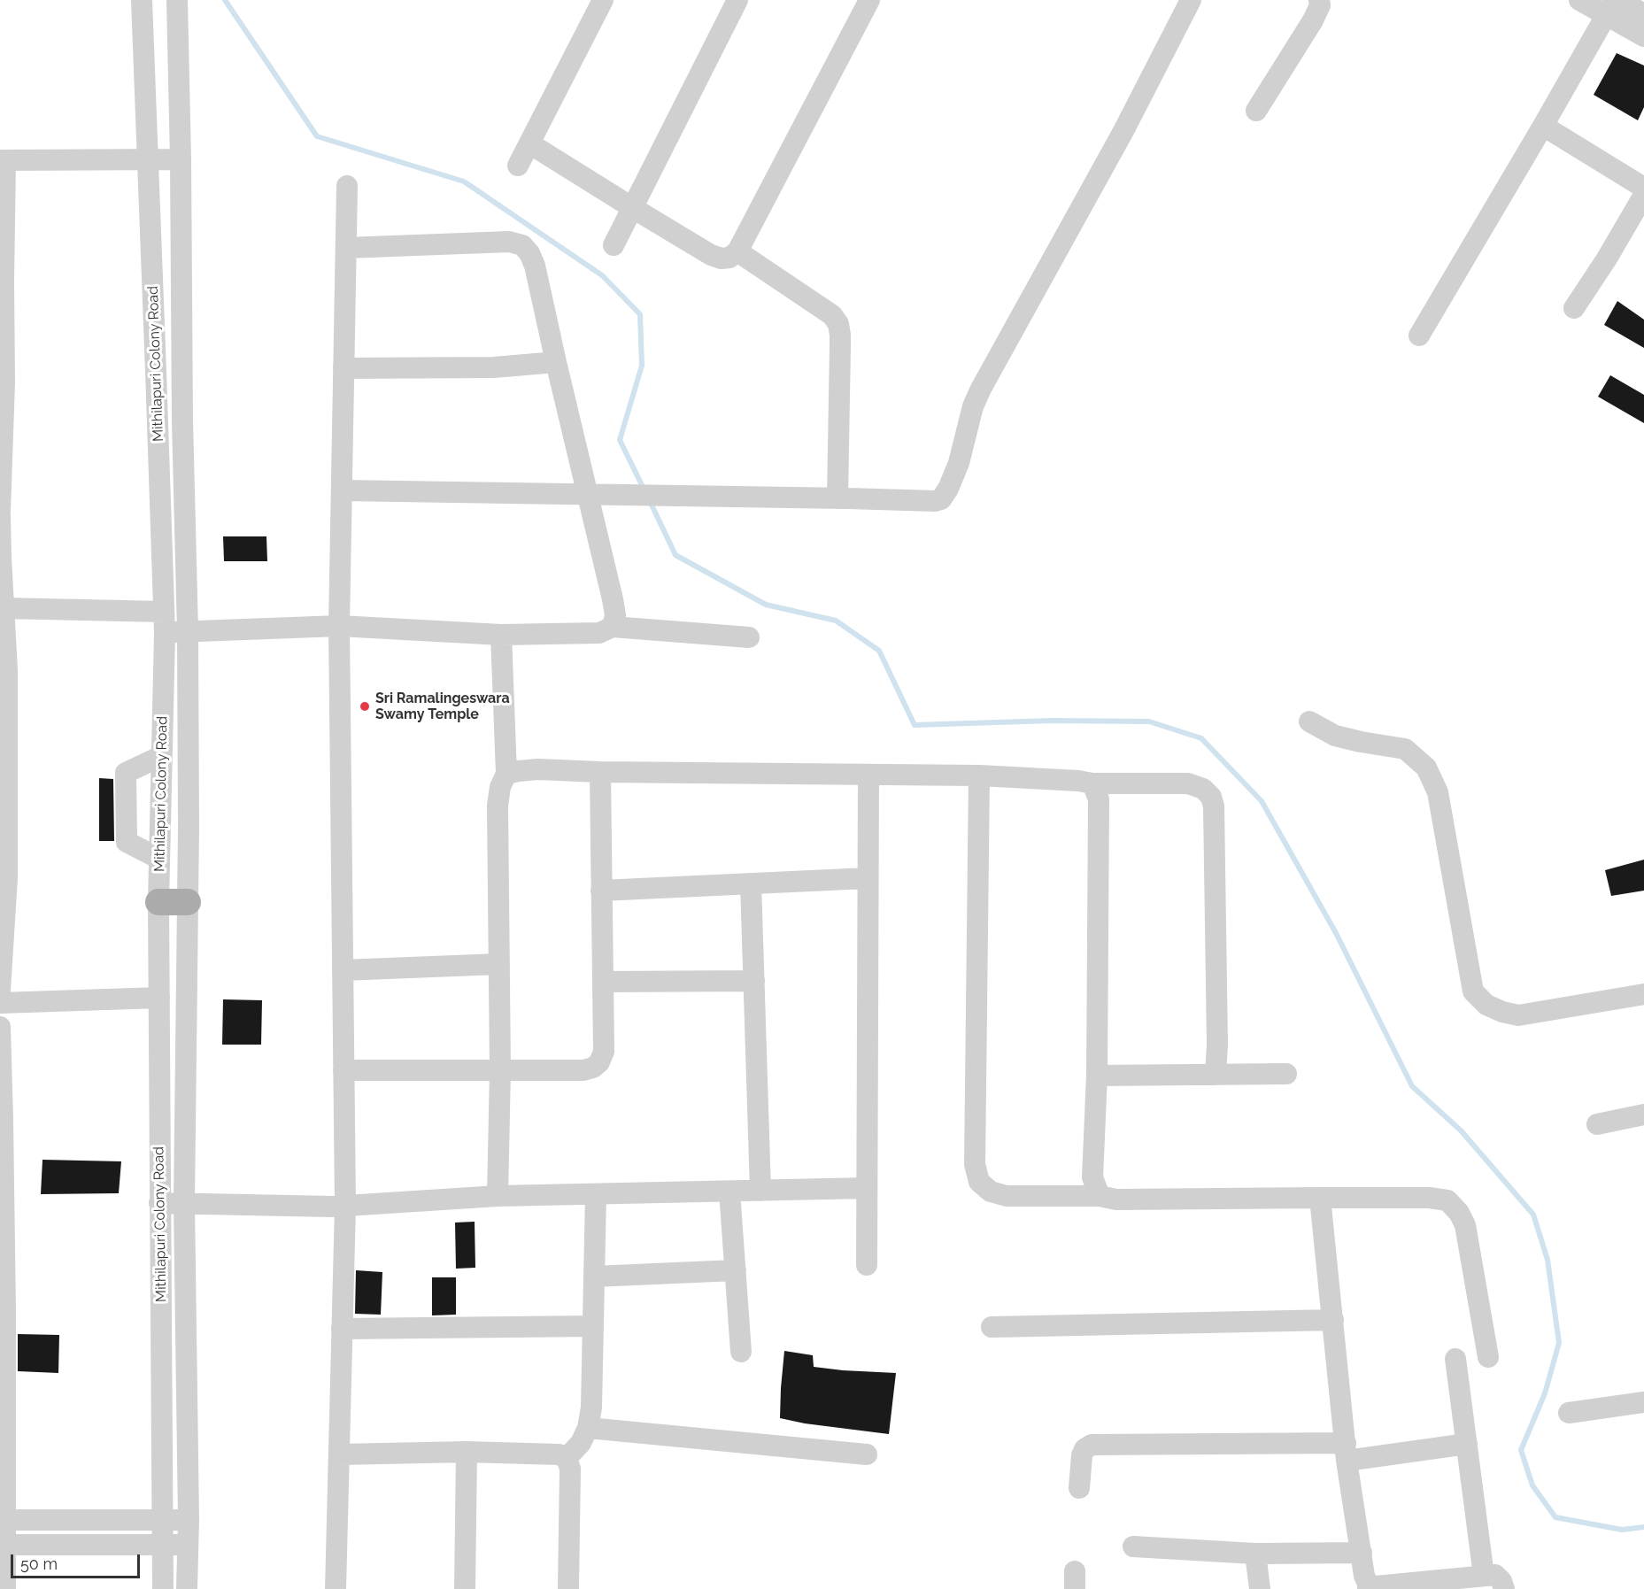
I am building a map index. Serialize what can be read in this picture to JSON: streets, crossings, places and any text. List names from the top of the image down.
{
  "streets": {
    "street": ["Mithilapuri Colony Road"]
  },
  "places": ["Sri Ramalingeswara Swamy Temple"],
  "scale_bar": "50 m"
}
